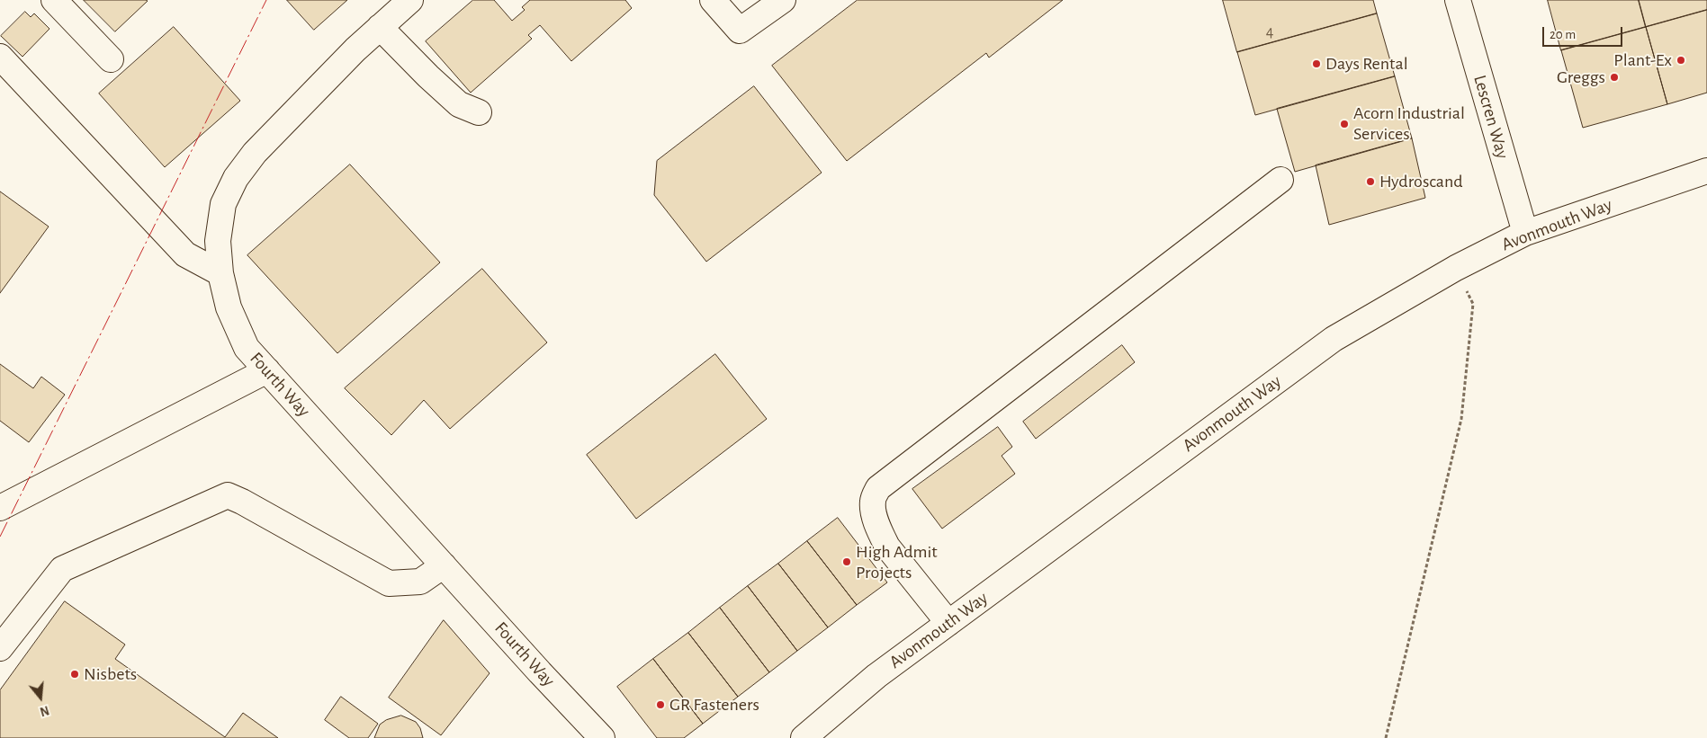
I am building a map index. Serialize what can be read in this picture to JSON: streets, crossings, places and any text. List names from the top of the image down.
{
  "streets": {
    "street": ["Lescren Way", "Avonmouth Way", "Fourth Way"]
  },
  "crossings": [
    ["Lescren Way", "Avonmouth Way"]
  ],
  "places": [
    "Plant-Ex",
    "Days Rental",
    "Greggs",
    "Acorn Industrial Services",
    "Hydroscand",
    "High Admit Projects",
    "Nisbets",
    "GR Fasteners"
  ],
  "house_numbers": ["4"],
  "scale_bar": "20 m",
  "north": "bottom"
}
